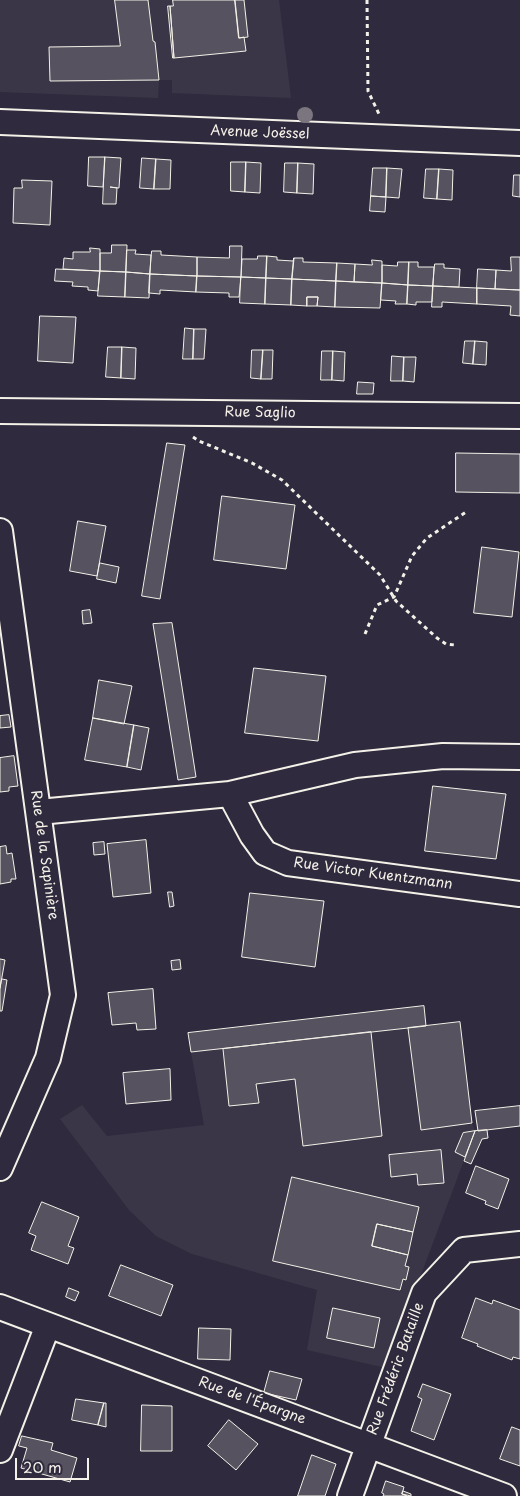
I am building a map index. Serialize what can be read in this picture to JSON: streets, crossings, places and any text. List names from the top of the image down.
{
  "streets": {
    "street": [
      "Avenue Joëssel",
      "Rue Saglio",
      "Rue de la Sapinière",
      "Rue Victor Kuentzmann",
      "Rue Frédéric Bataille",
      "Rue de l'Épargne"
    ]
  },
  "crossings": [
    ["Rue Frédéric Bataille", "Rue de l'Épargne"]
  ],
  "scale_bar": "20 m"
}
